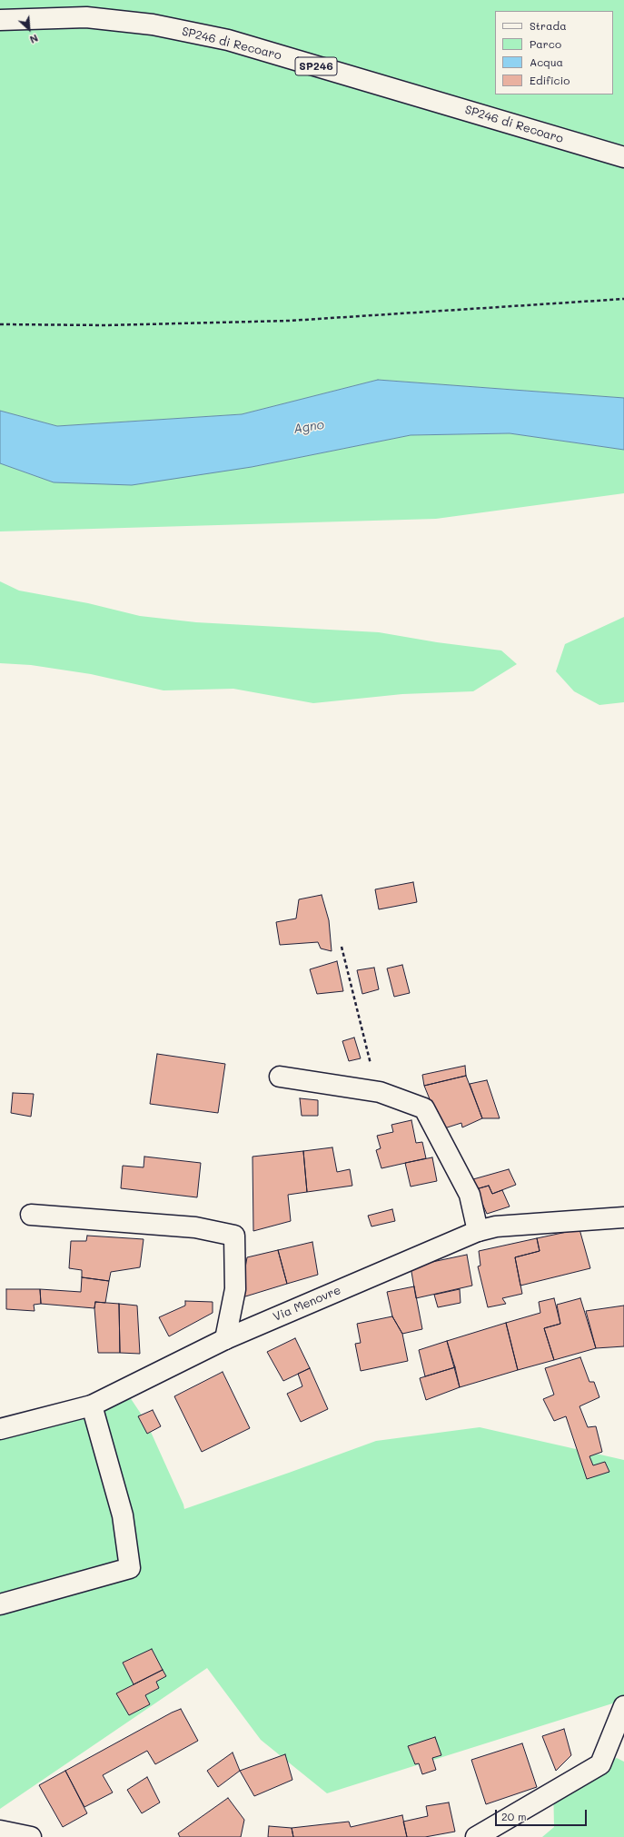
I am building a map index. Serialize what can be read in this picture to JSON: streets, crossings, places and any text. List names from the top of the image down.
{
  "streets": {
    "street": ["SP246 di Recoaro", "SP246", "Via Menovre"]
  },
  "water": ["Agno"],
  "legend": [
    "Strada",
    "Parco",
    "Acqua",
    "Edificio"
  ],
  "scale_bar": "20 m",
  "north": "bottom right"
}
